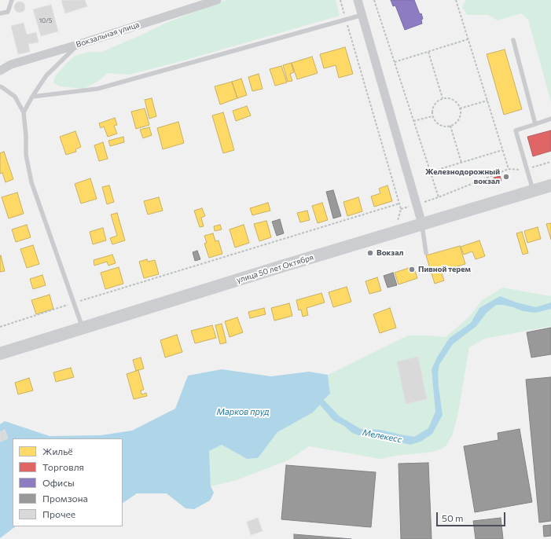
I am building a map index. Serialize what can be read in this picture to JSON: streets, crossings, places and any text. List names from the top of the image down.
{
  "streets": {
    "main road": ["улица 50 лет Октября"],
    "street": ["Вокзальная улица"]
  },
  "water": ["Марков пруд", "Мелекесс"],
  "places": ["Железнодорожный вокзал", "Вокзал", "Пивной терем"],
  "house_numbers": ["10/5"],
  "legend": [
    "Жильё",
    "Торговля",
    "Офисы",
    "Промзона",
    "Прочее"
  ],
  "scale_bar": "50 m"
}
